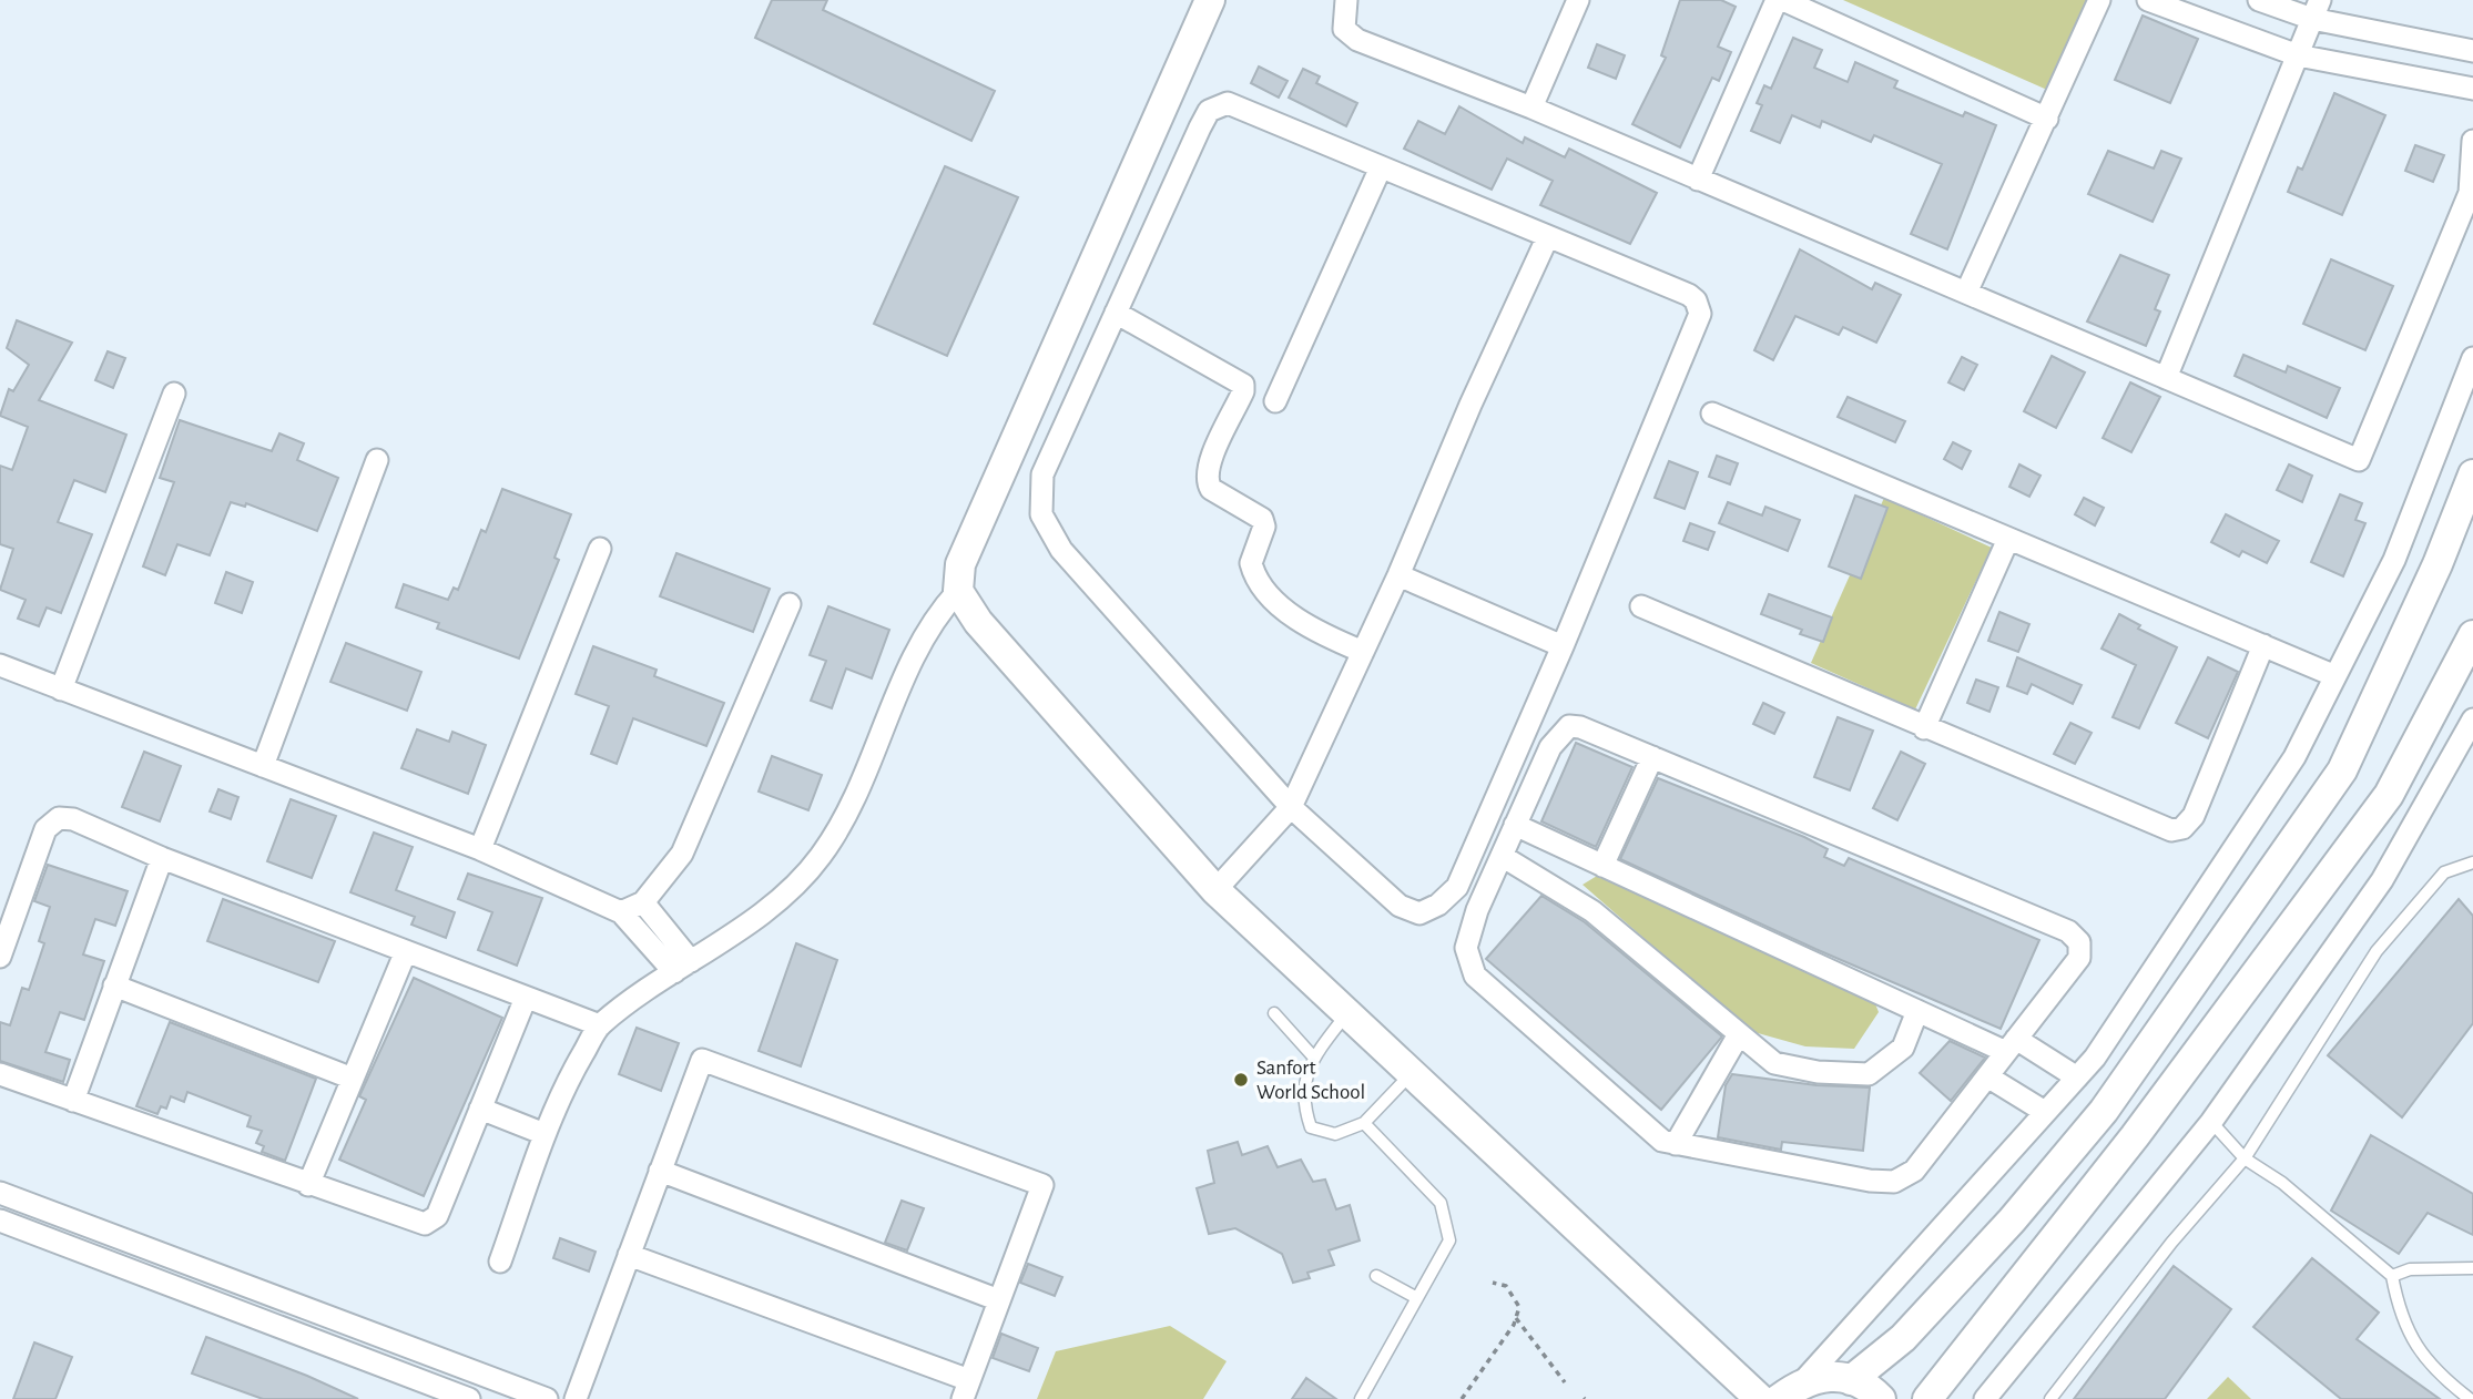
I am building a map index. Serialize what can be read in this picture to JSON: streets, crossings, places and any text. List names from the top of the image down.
{
  "places": ["Sanfort World School"]
}
